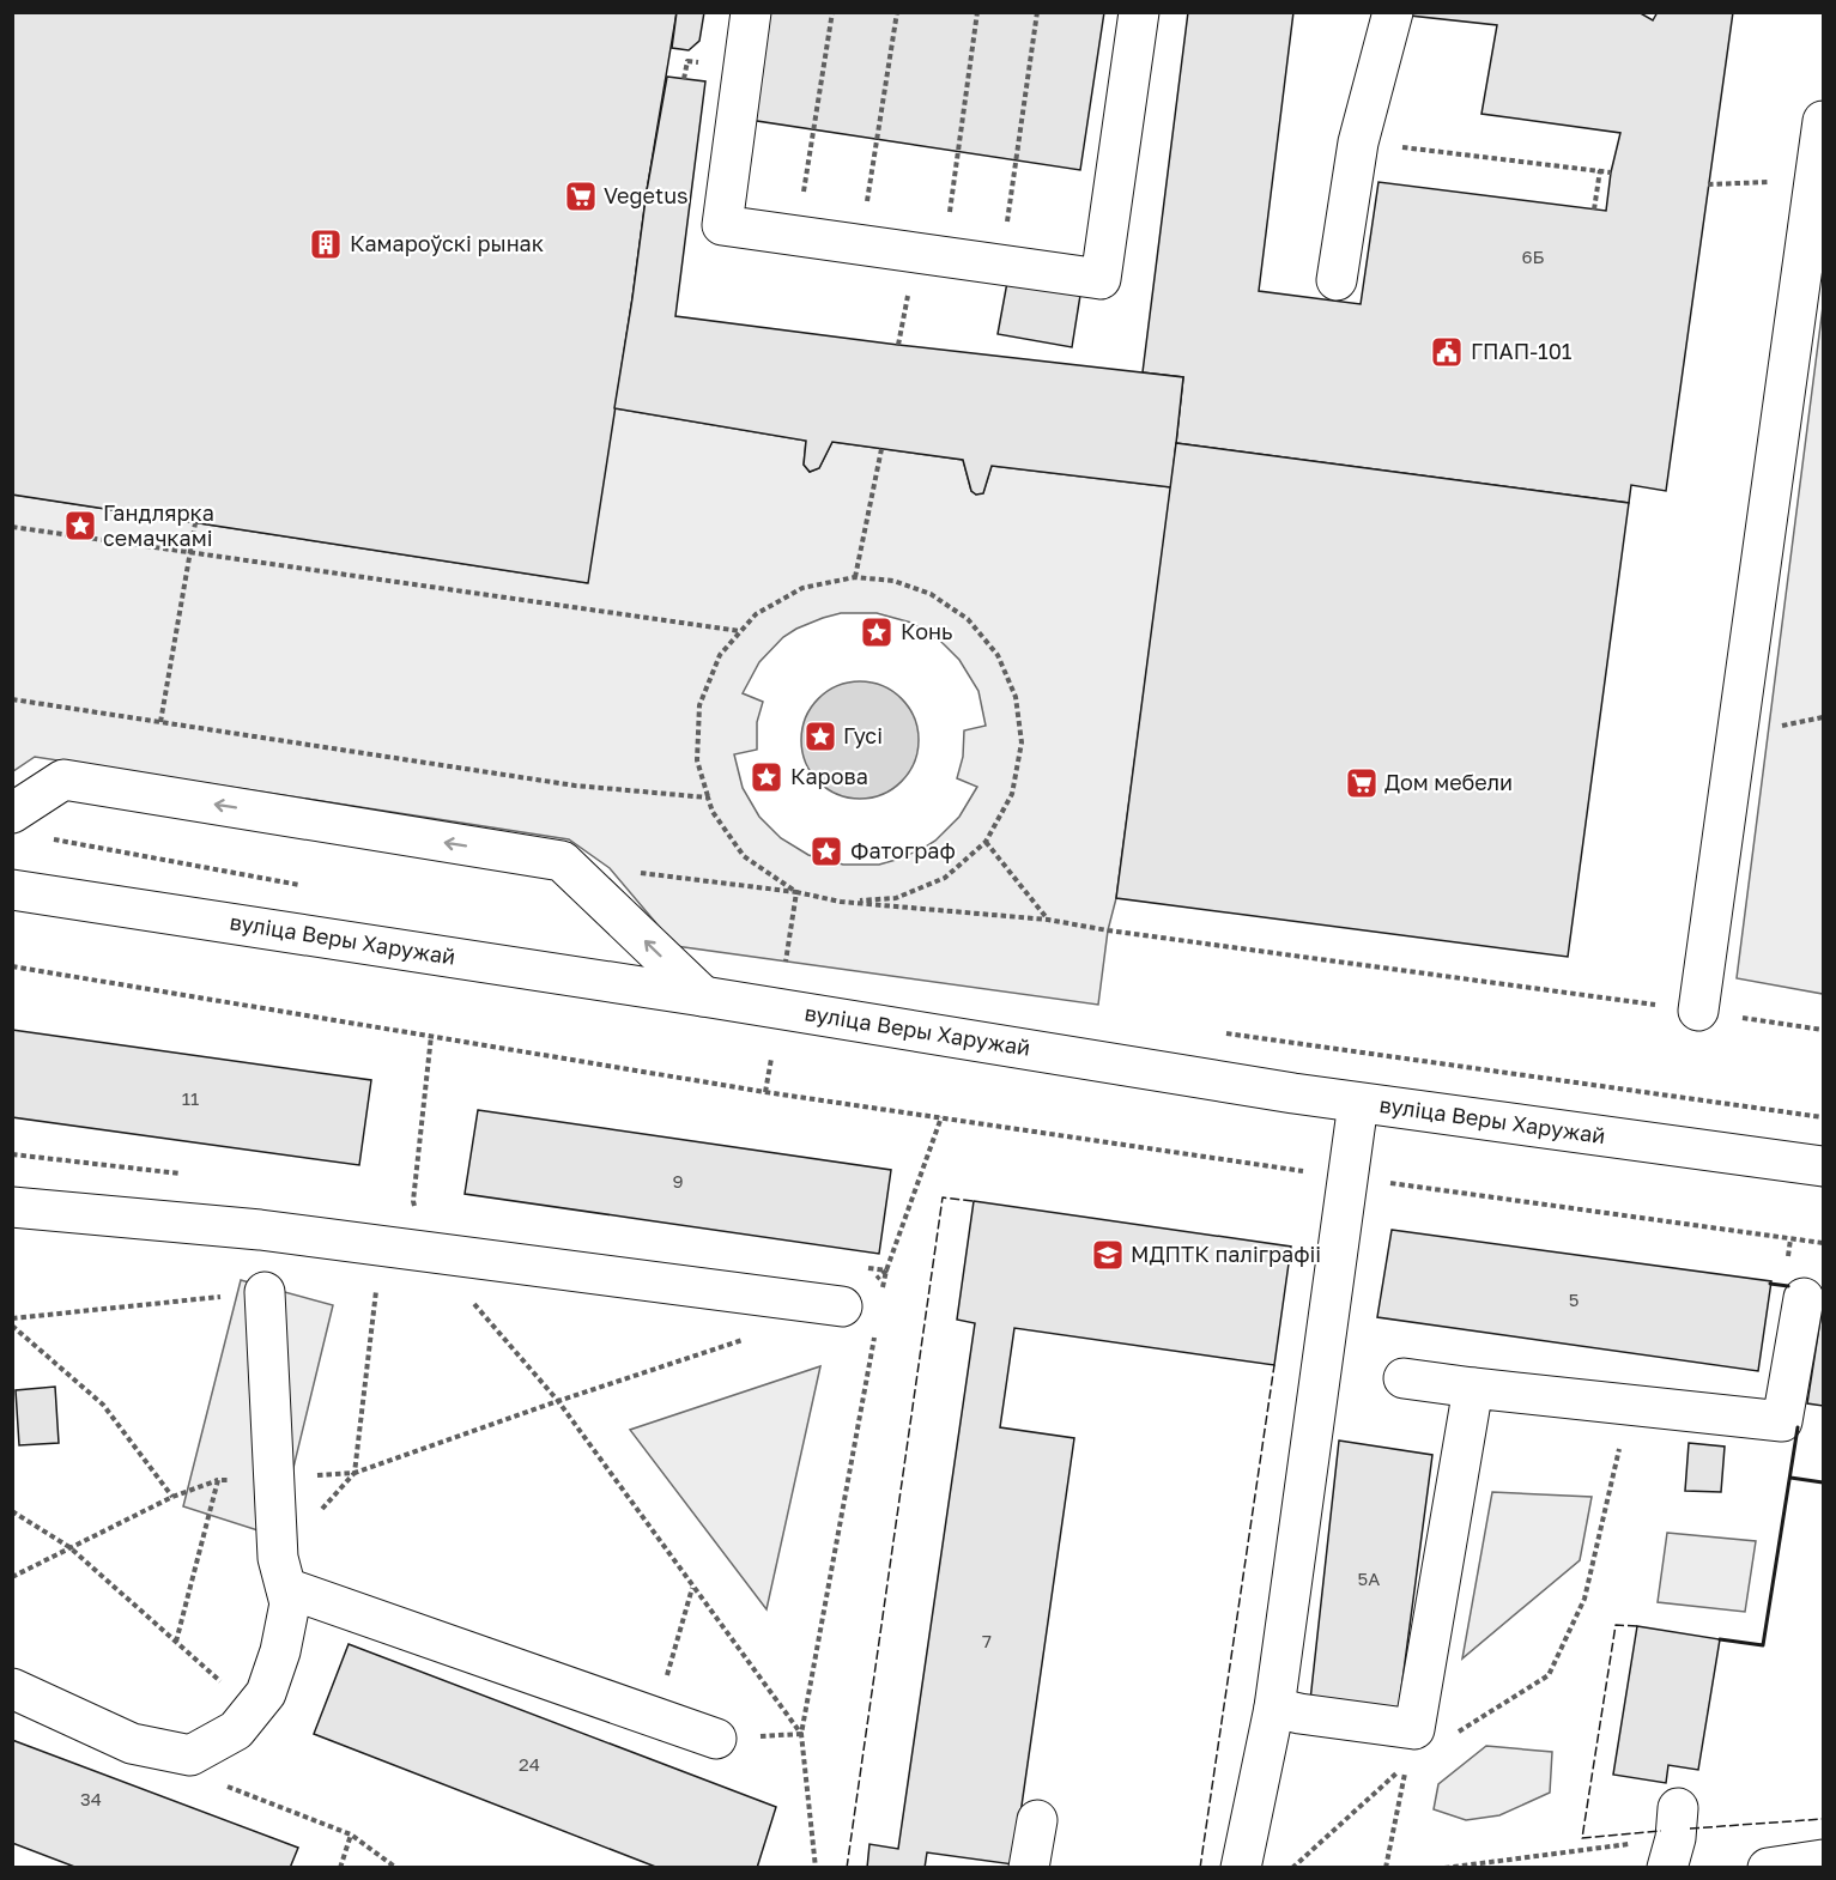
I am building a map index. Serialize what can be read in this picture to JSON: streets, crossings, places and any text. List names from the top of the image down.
{
  "streets": {
    "main road": ["вуліца Веры Харужай"]
  },
  "places": {
    "supermarket": ["Vegetus", "Дом мебели"],
    "building": ["Камароўскі рынак"],
    "public building": ["ГПАП-101"],
    "place": [
      "Гандлярка семачкамі",
      "Конь",
      "Гусі",
      "Карова",
      "Фатограф"
    ],
    "school or university": ["МДПТК паліграфіі"]
  },
  "house_numbers": [
    "6Б",
    "11",
    "9",
    "5",
    "5А",
    "7",
    "24",
    "34"
  ]
}
